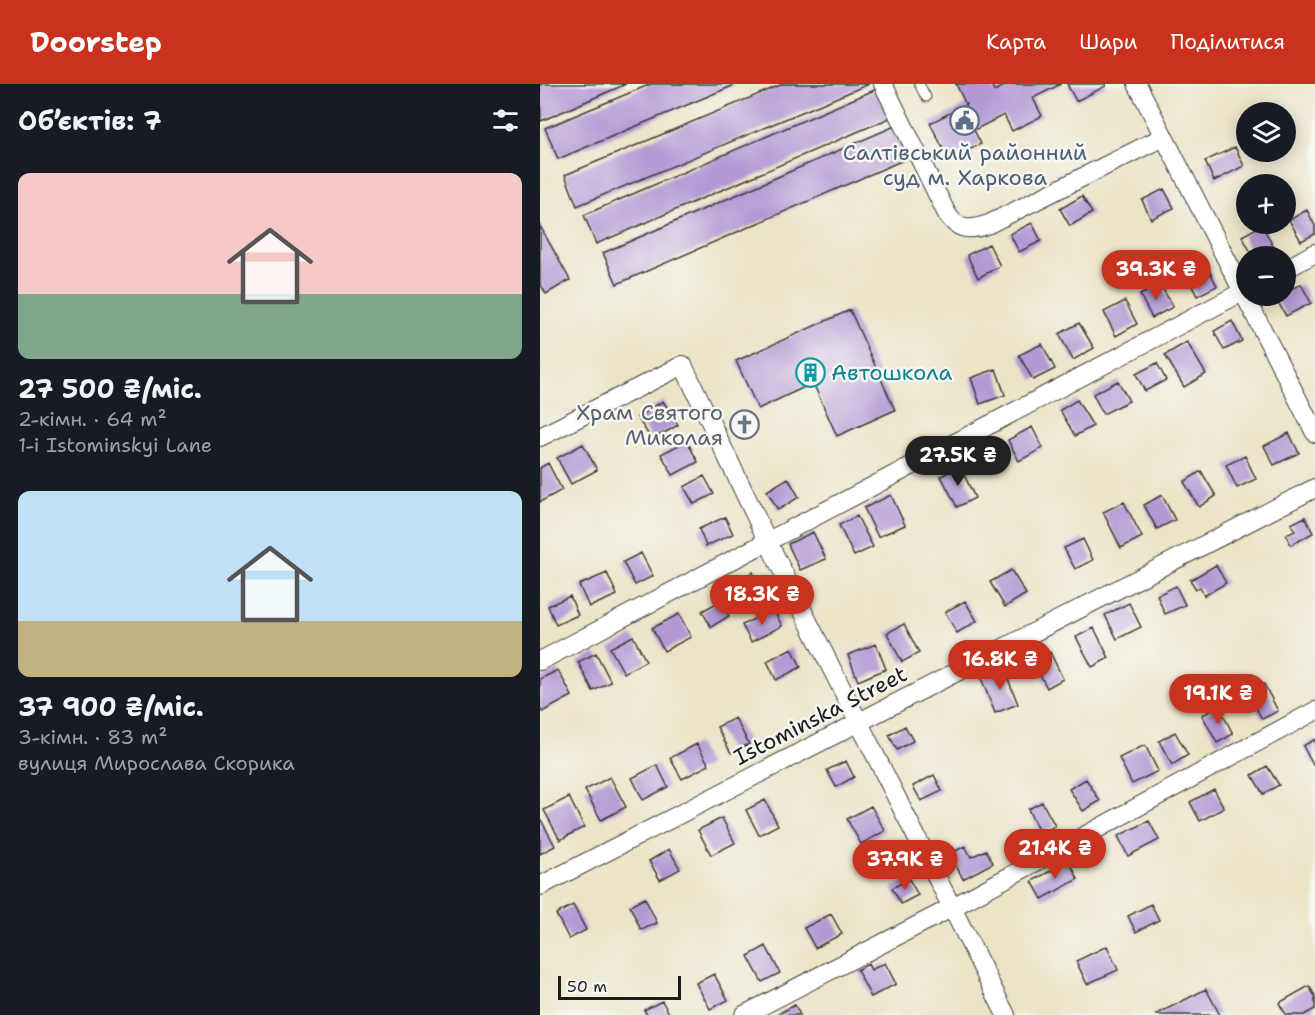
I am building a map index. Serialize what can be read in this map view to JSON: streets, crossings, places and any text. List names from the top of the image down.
{
  "streets": {
    "street": ["Istominska Street"]
  },
  "places": {
    "public building": ["Салтівський районний суд м. Харкова"],
    "building": ["Автошкола"],
    "church": ["Храм Святого Миколая"]
  },
  "scale_bar": "50 m",
  "page": {
    "header": "Doorstep",
    "nav": ["Карта", "Шари", "Поділитися"],
    "heading": "Об’єктів: 7",
    "map_buttons": ["+", "−"],
    "list": [
      {
        "name": "27 500 ₴/міс.",
        "note": "2-кімн. · 64 m² · 1-i Istominskyi Lane"
      },
      {
        "name": "37 900 ₴/міс.",
        "note": "3-кімн. · 83 m² · вулиця Мирослава Скорика"
      }
    ],
    "price": [
      "39.3K ₴",
      "27.5K ₴",
      "18.3K ₴",
      "16.8K ₴",
      "19.1K ₴",
      "21.4K ₴",
      "37.9K ₴"
    ],
    "scale": "50 m"
  }
}
